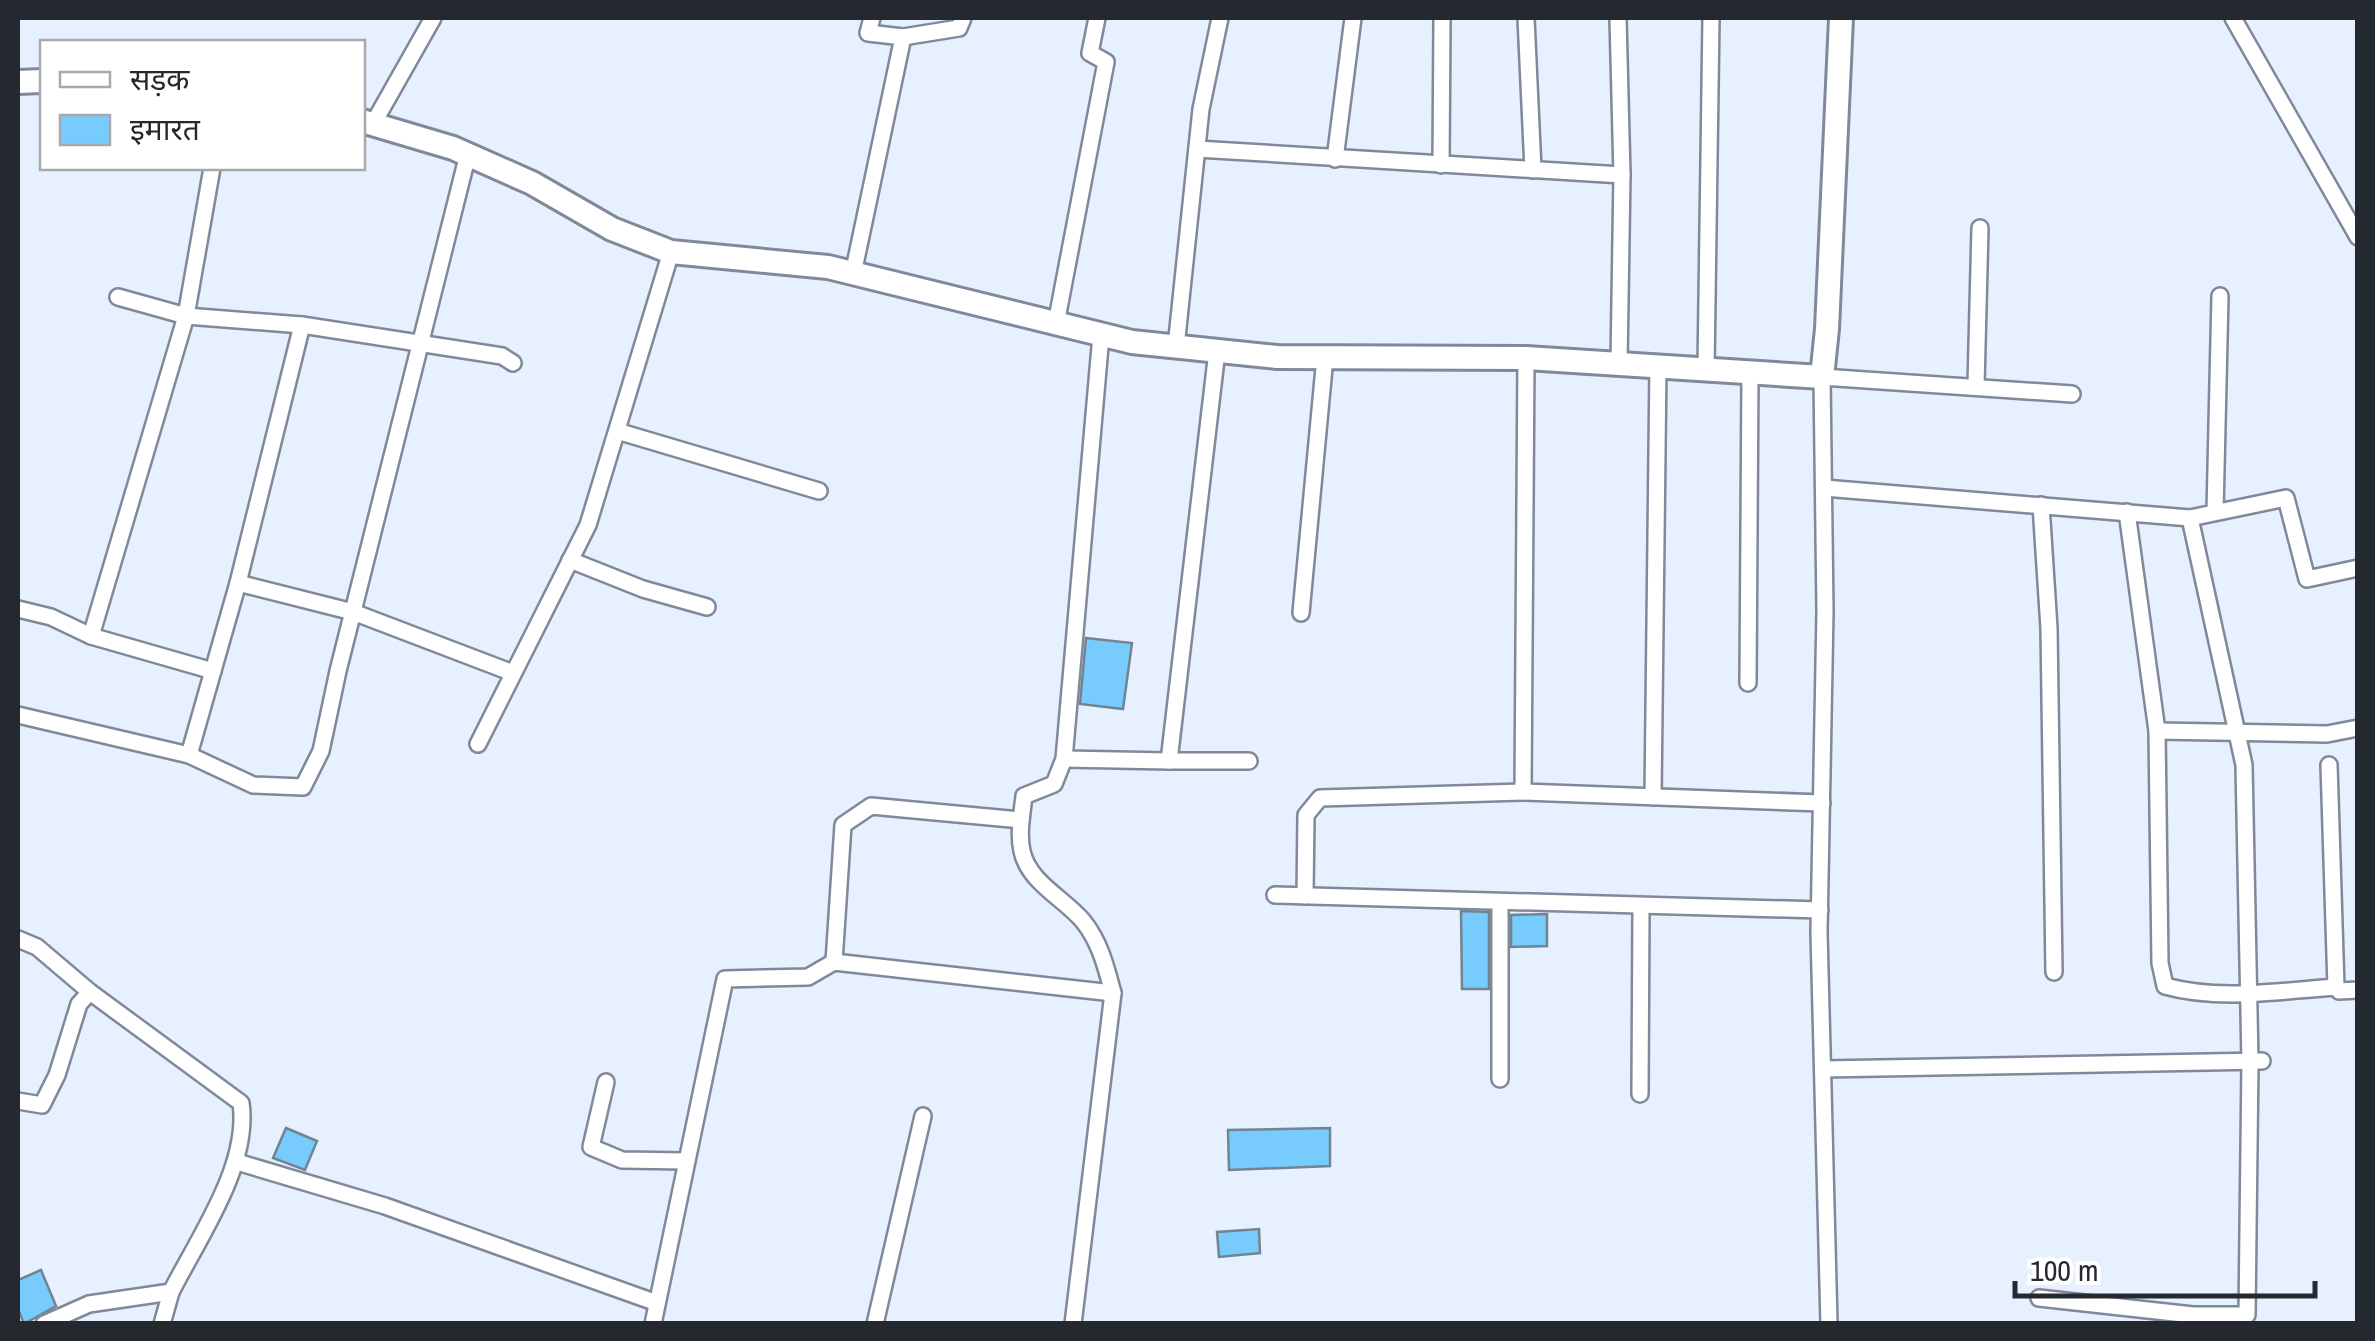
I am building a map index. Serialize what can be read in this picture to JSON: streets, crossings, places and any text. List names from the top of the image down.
{
  "legend": ["सड़क", "इमारत"],
  "scale_bar": "100 m"
}
